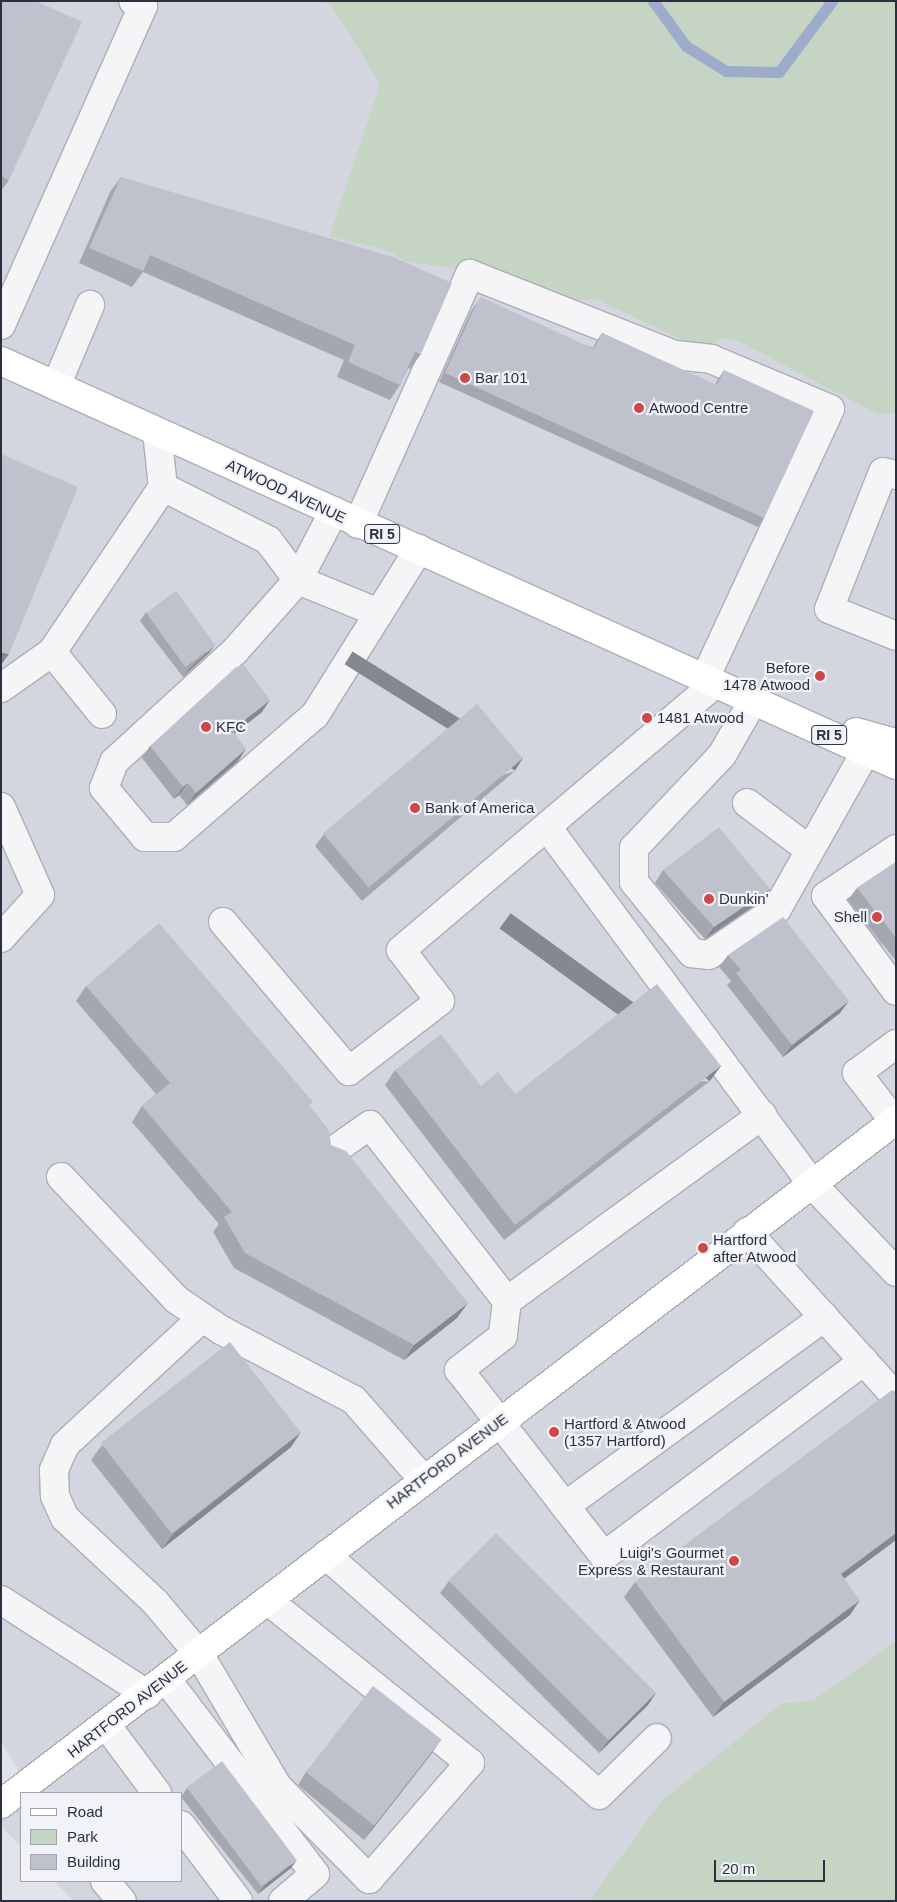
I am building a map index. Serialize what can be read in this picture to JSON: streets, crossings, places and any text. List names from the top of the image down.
{
  "streets": {
    "main road": ["ATWOOD AVENUE", "RI 5", "HARTFORD AVENUE"]
  },
  "places": [
    "Bar 101",
    "Atwood Centre",
    "Before 1478 Atwood",
    "1481 Atwood",
    "KFC",
    "Bank of America",
    "Dunkin'",
    "Shell",
    "Hartford after Atwood",
    "Hartford & Atwood (1357 Hartford)",
    "Luigi's Gourmet Express & Restaurant"
  ],
  "legend": ["Road", "Park", "Building"],
  "scale_bar": "20 m"
}
